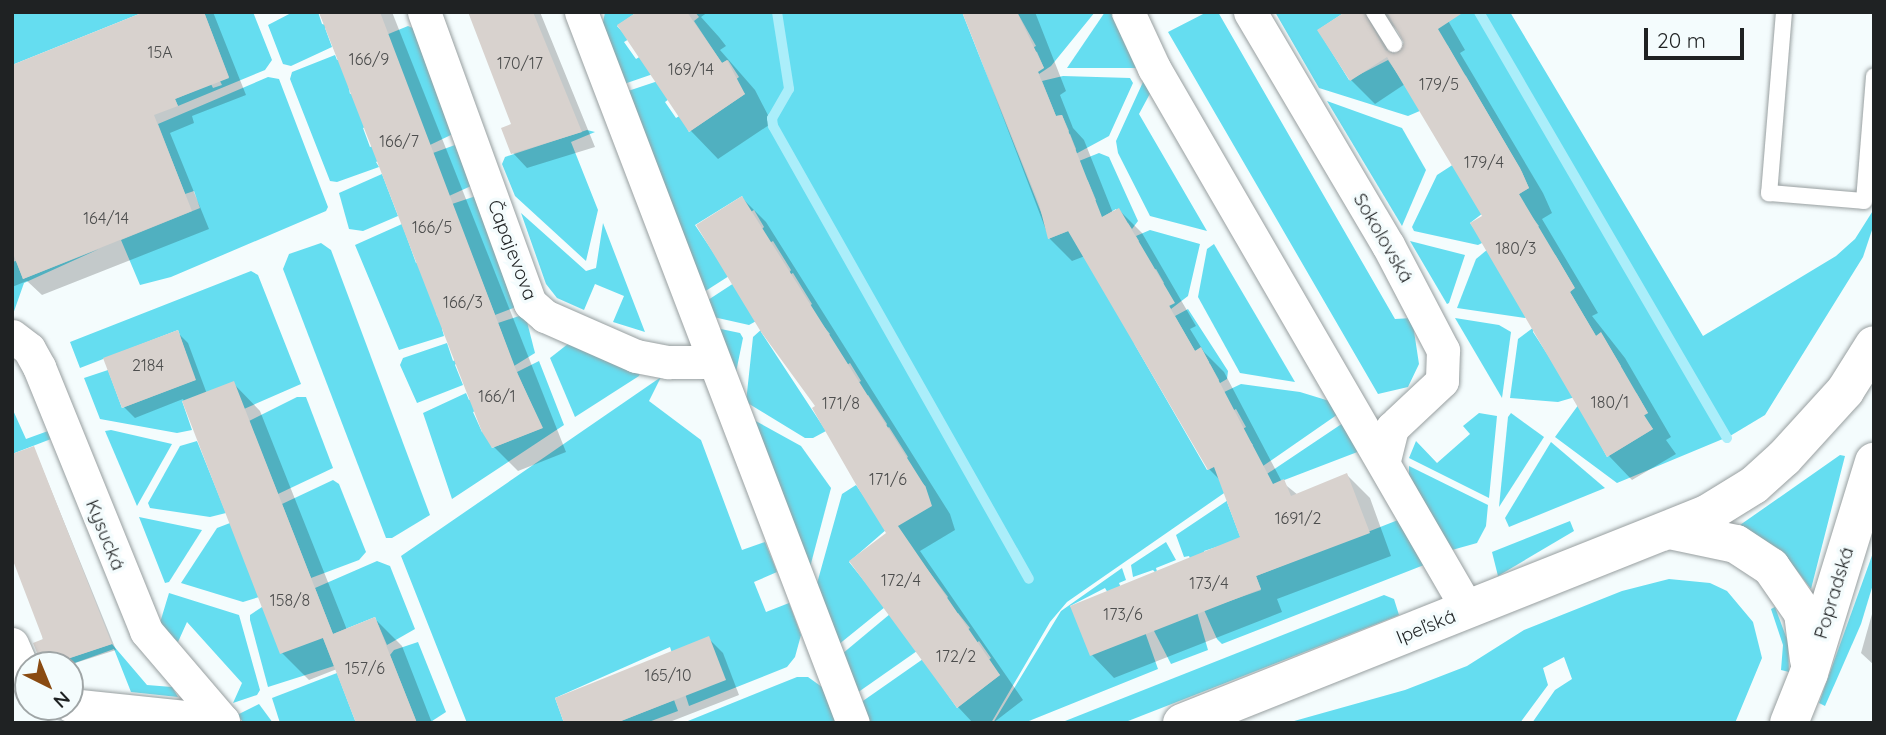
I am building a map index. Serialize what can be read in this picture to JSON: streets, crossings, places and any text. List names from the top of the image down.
{
  "streets": {
    "street": [
      "Sokolovská",
      "Čapajevova",
      "Kysucká",
      "Popradská",
      "Ipeľská"
    ]
  },
  "house_numbers": [
    "15A",
    "166/9",
    "170/17",
    "169/14",
    "179/5",
    "166/7",
    "179/4",
    "164/14",
    "166/5",
    "180/3",
    "166/3",
    "2184",
    "166/1",
    "180/1",
    "171/8",
    "171/6",
    "1691/2",
    "172/4",
    "173/4",
    "158/8",
    "173/6",
    "172/2",
    "157/6",
    "165/10"
  ],
  "scale_bar": "20 m",
  "north": "bottom right"
}
